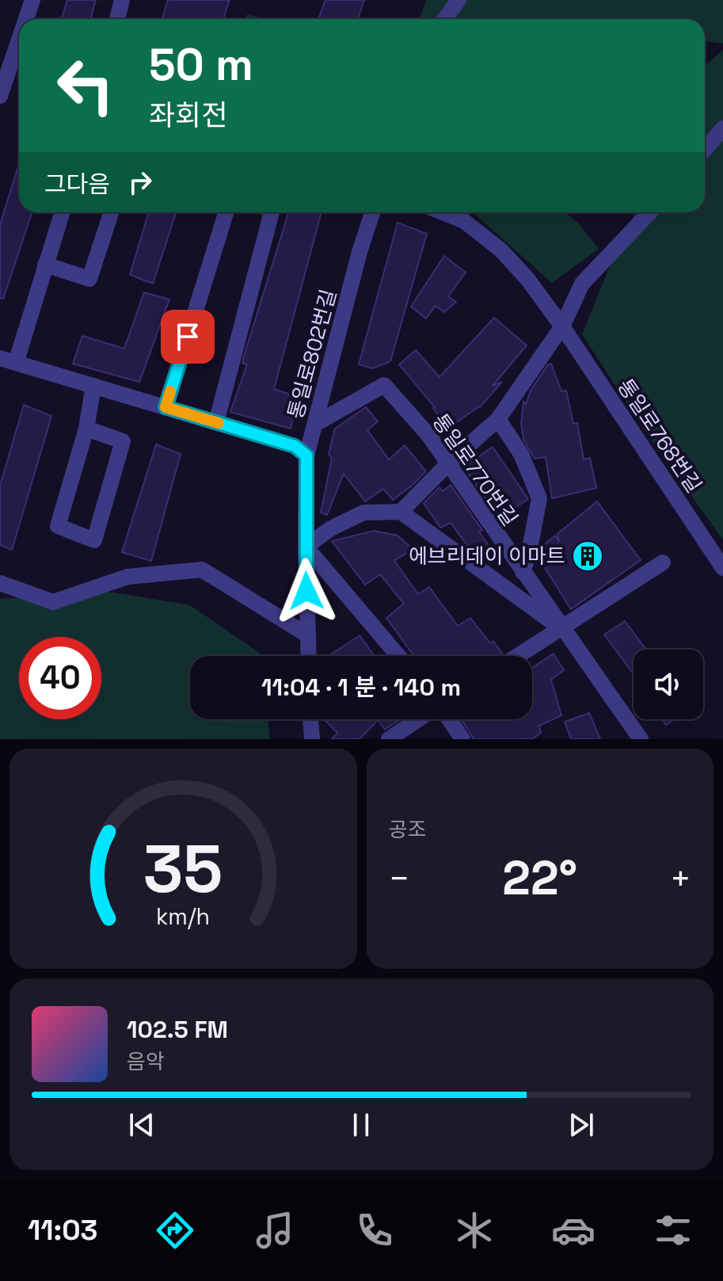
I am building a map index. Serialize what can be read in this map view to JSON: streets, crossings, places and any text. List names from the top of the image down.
{
  "streets": {
    "street": ["통일로802번길", "통일로768번길", "통일로770번길"]
  },
  "crossings": [
    ["통일로802번길", "통일로770번길"]
  ],
  "places": {
    "building": ["에브리데이 이마트"]
  },
  "page": {
    "turn": ["50 m", "좌회전"],
    "then": "그다음",
    "limit": "40",
    "trip": "11:04 · 1 분 · 140 m",
    "tile": "공조",
    "heat": ["−", "22°", "+"],
    "song": ["102.5 FM", "음악"],
    "tabs": "11:03",
    "gauge": ["35", "km/h"]
  }
}
